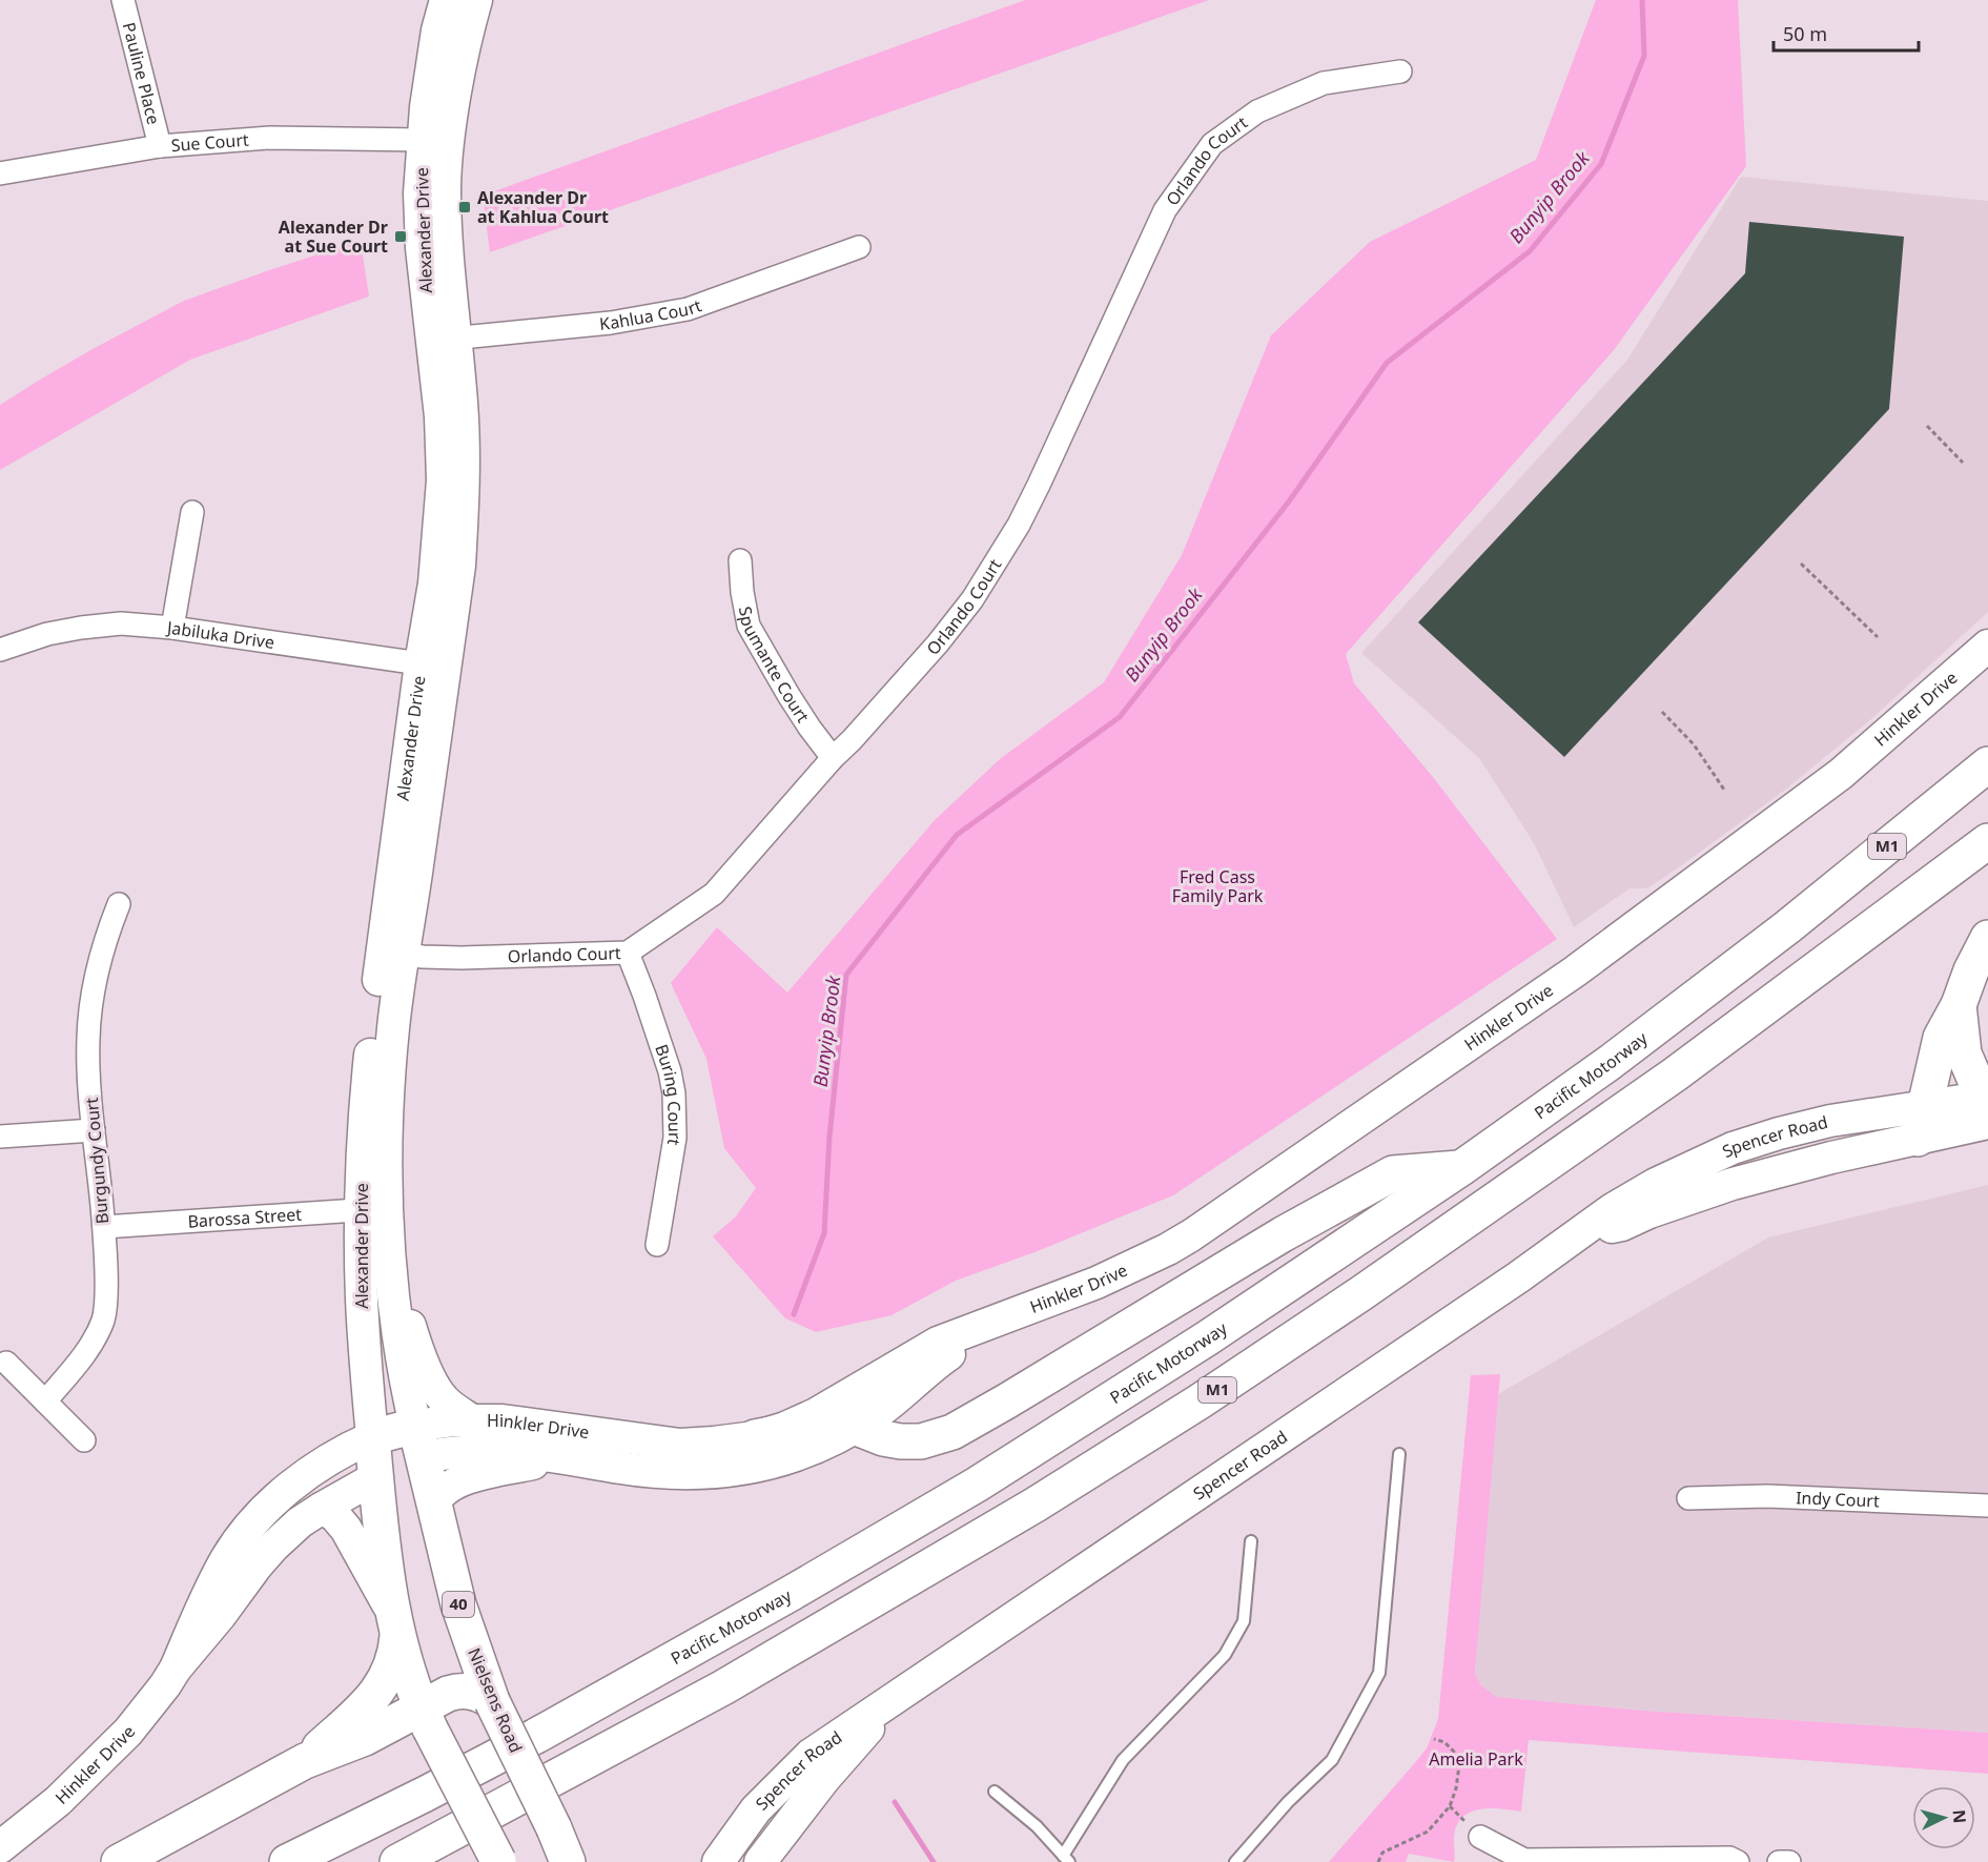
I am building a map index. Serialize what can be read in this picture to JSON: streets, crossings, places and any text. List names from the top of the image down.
{
  "streets": {
    "main road": [
      "Alexander Drive",
      "Hinkler Drive",
      "M1",
      "Pacific Motorway",
      "40",
      "Nielsens Road"
    ],
    "street": [
      "Pauline Place",
      "Sue Court",
      "Orlando Court",
      "Kahlua Court",
      "Jabiluka Drive",
      "Spumante Court",
      "Buring Court",
      "Spencer Road",
      "Burgundy Court",
      "Barossa Street",
      "Indy Court"
    ]
  },
  "crossings": [
    ["Pauline Place", "Sue Court"],
    ["Sue Court", "Alexander Drive"],
    ["Orlando Court", "Alexander Drive"],
    ["Orlando Court", "Spumante Court"],
    ["Orlando Court", "Buring Court"],
    ["Alexander Drive", "Kahlua Court"],
    ["Alexander Drive", "Jabiluka Drive"],
    ["Alexander Drive", "Hinkler Drive"],
    ["Alexander Drive", "Barossa Street"],
    ["Alexander Drive", "40"],
    ["Alexander Drive", "Nielsens Road"],
    ["Hinkler Drive", "40"],
    ["Hinkler Drive", "Nielsens Road"],
    ["Burgundy Court", "Barossa Street"]
  ],
  "water": ["Bunyip Brook"],
  "parks": ["Fred Cass Family Park", "Amelia Park"],
  "places": {
    "transit": ["Alexander Dr at Kahlua Court", "Alexander Dr at Sue Court"]
  },
  "scale_bar": "50 m",
  "north": "right"
}
